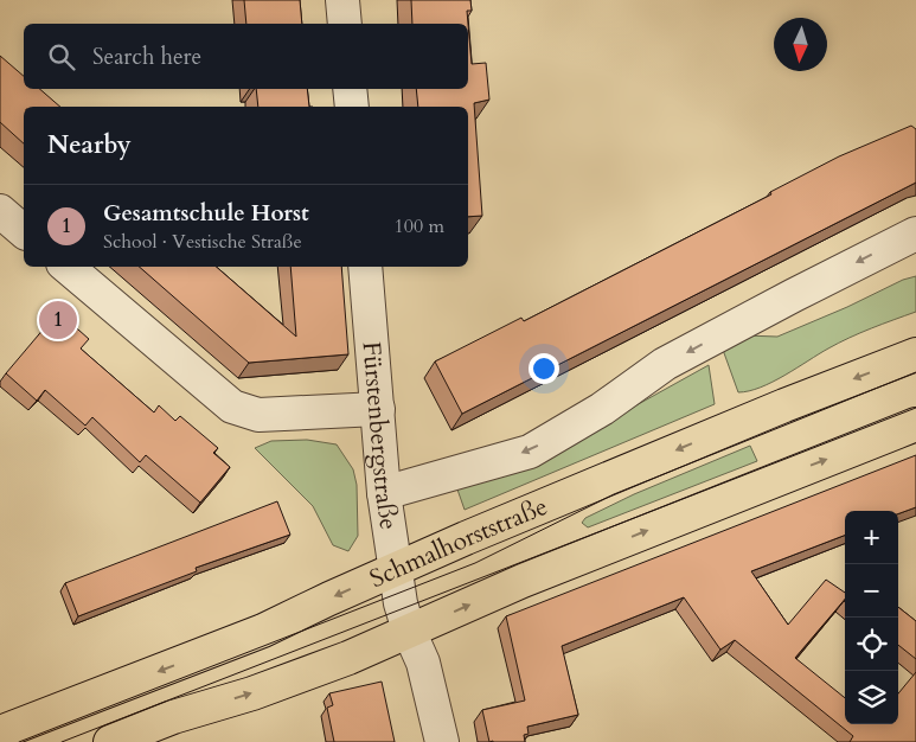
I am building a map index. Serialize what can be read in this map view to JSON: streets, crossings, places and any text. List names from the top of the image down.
{
  "streets": {
    "main road": ["Schmalhorststraße"],
    "street": ["Fürstenbergstraße"]
  },
  "crossings": [
    ["Fürstenbergstraße", "Schmalhorststraße"]
  ],
  "north": "bottom",
  "page": {
    "search": "Search here",
    "heading": "Nearby",
    "list": [
      {
        "mark": "1",
        "name": "Gesamtschule Horst",
        "note": "School · Vestische Straße",
        "value": "100 m"
      }
    ],
    "pins": "1",
    "map_buttons": ["+", "−"]
  }
}
